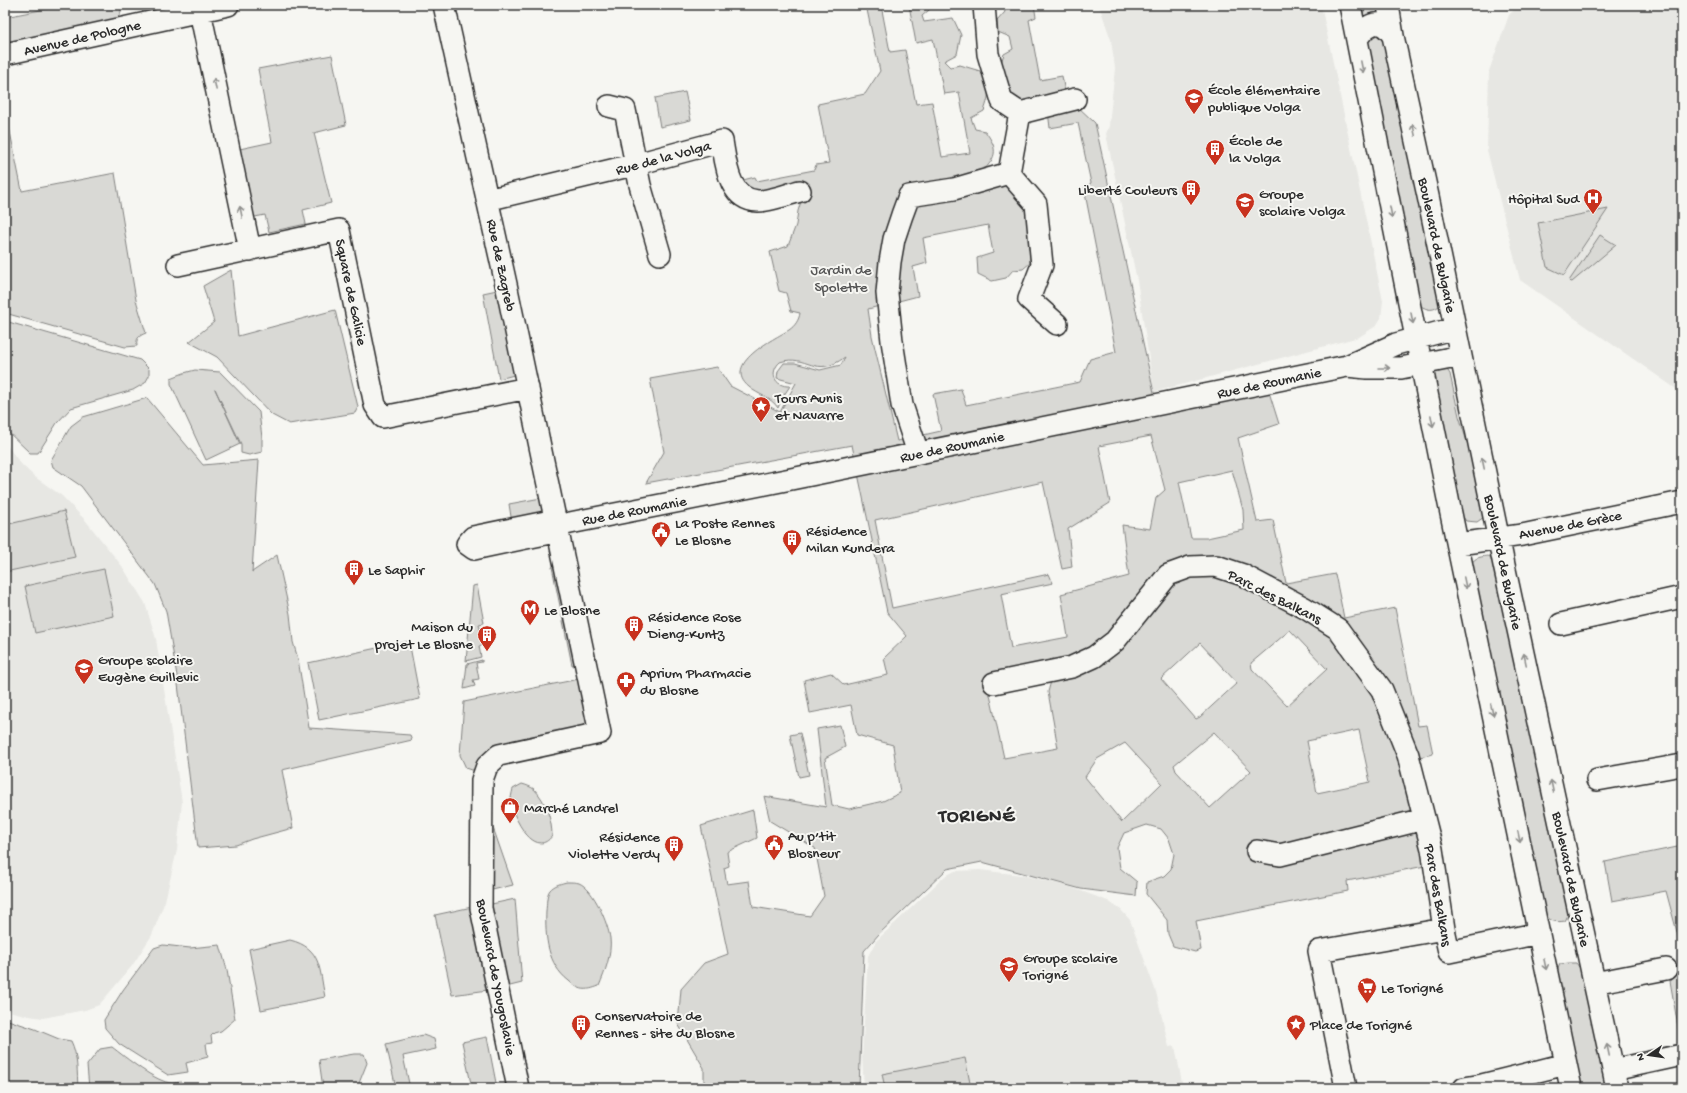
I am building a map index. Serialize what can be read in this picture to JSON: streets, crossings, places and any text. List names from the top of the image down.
{
  "streets": {
    "street": [
      "Avenue de Pologne",
      "Rue de la Volga",
      "Boulevard de Bulgarie",
      "Rue de Zagreb",
      "Square de Galicie",
      "Rue de Roumanie",
      "Avenue de Grèce",
      "Parc des Balkans",
      "Boulevard de Yougoslavie"
    ]
  },
  "crossings": [
    ["Rue de la Volga", "Rue de Zagreb"],
    ["Boulevard de Bulgarie", "Rue de Roumanie"],
    ["Boulevard de Bulgarie", "Avenue de Grèce"],
    ["Rue de Zagreb", "Square de Galicie"],
    ["Rue de Zagreb", "Rue de Roumanie"],
    ["Rue de Zagreb", "Boulevard de Yougoslavie"],
    ["Rue de Roumanie", "Boulevard de Yougoslavie"]
  ],
  "districts": ["TORIGNÉ"],
  "parks": ["Jardin de Spolette"],
  "places": {
    "school or university": [
      "École élémentaire publique Volga",
      "Groupe scolaire Volga",
      "Groupe scolaire Eugène Guillevic",
      "Groupe scolaire Torigné"
    ],
    "building": [
      "École de la Volga",
      "Liberté Couleurs",
      "Résidence Milan Kundera",
      "Le Saphir",
      "Résidence Rose Dieng-Kuntz",
      "Maison du projet Le Blosne",
      "Résidence Violette Verdy",
      "Conservatoire de Rennes - site du Blosne"
    ],
    "hospital": ["Hôpital Sud"],
    "place": ["Tours Aunis et Navarre", "Place de Torigné"],
    "public building": ["La Poste Rennes Le Blosne", "Au p’tit Blosneur"],
    "metro station": ["Le Blosne"],
    "pharmacy": ["Aprium Pharmacie du Blosne"],
    "shop": ["Marché Landrel"],
    "supermarket": ["Le Torigné"]
  },
  "north": "left"
}
